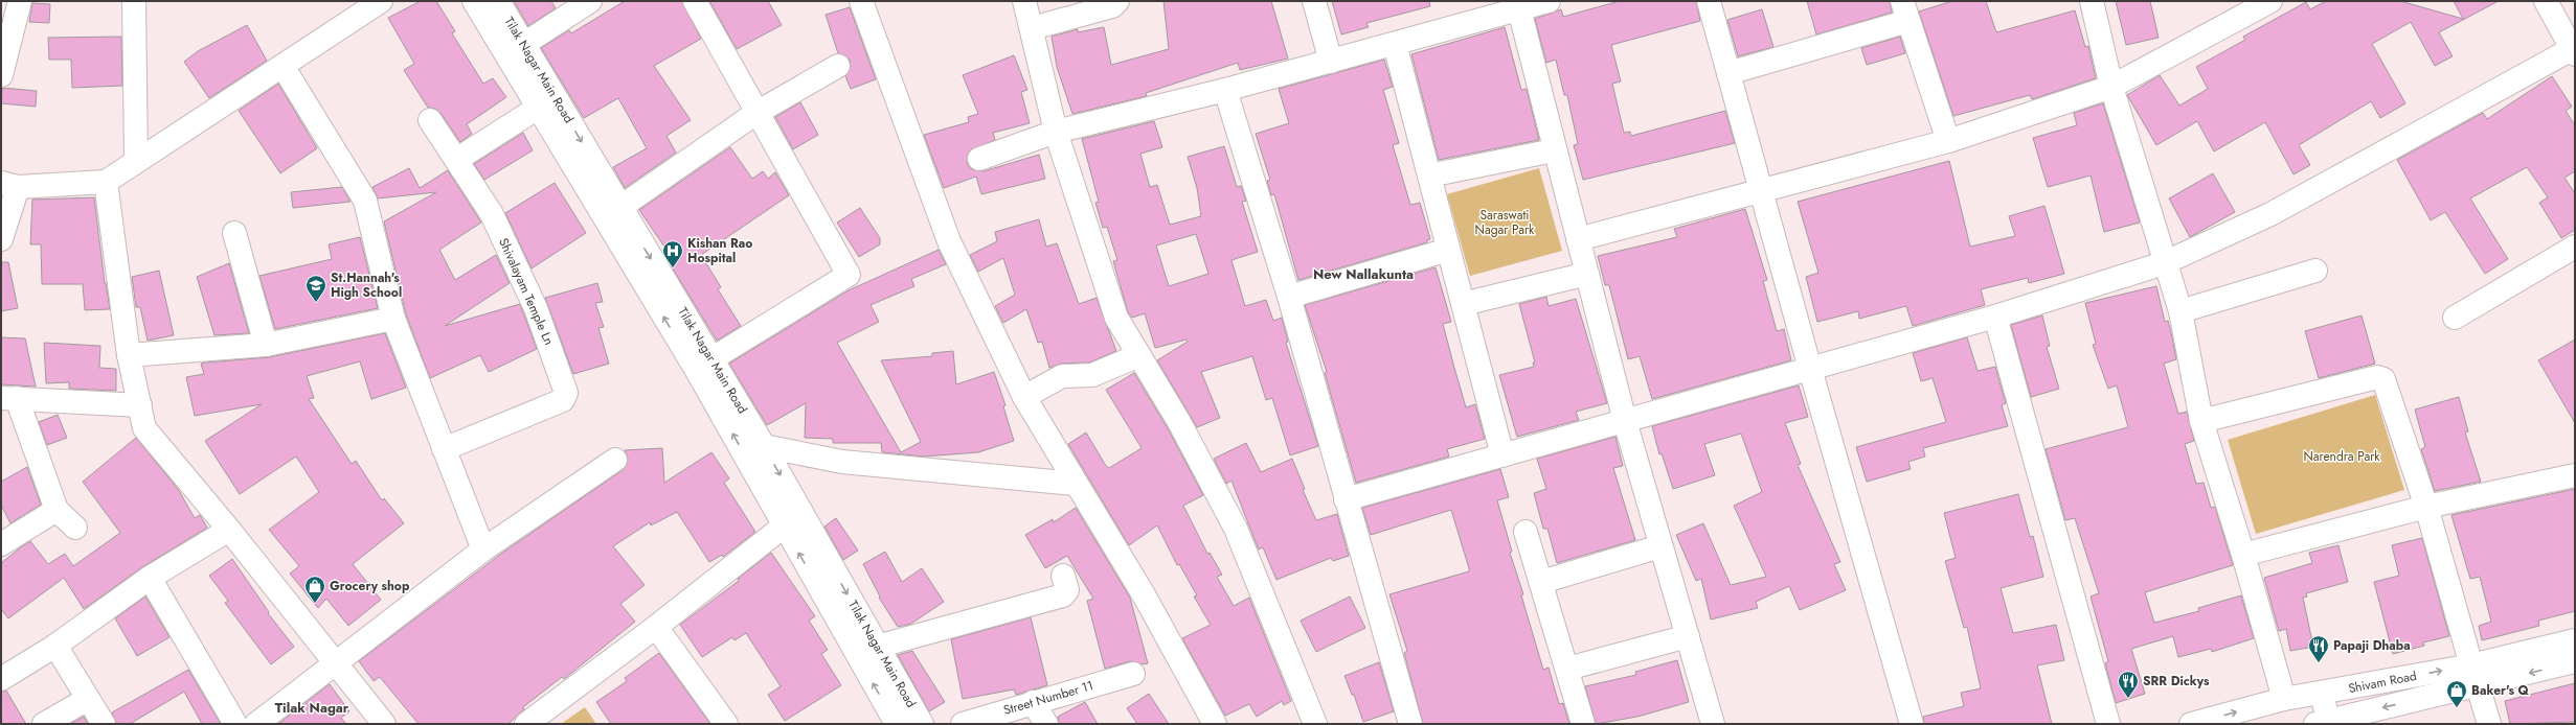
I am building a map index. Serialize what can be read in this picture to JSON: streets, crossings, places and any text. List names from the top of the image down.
{
  "streets": {
    "street": [
      "Tilak Nagar Main Road",
      "Shivalayam Temple Ln",
      "Shivam Road",
      "Street Number 11"
    ]
  },
  "districts": ["New Nallakunta", "Tilak Nagar"],
  "parks": ["Saraswati Nagar Park", "Narendra Park"],
  "places": {
    "hospital": ["Kishan Rao Hospital"],
    "school or university": ["St.Hannah's High School"],
    "shop": ["Grocery shop", "Baker's Q"],
    "restaurant": ["Papaji Dhaba", "SRR Dickys"]
  }
}
